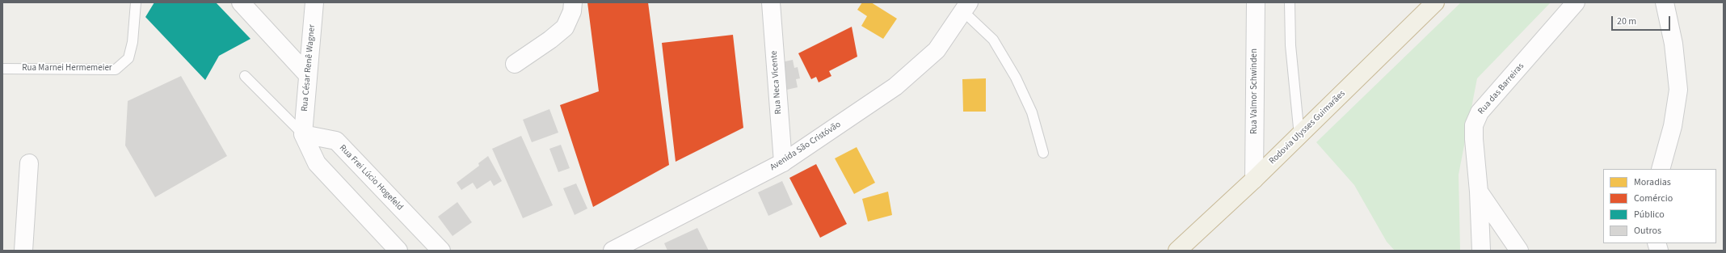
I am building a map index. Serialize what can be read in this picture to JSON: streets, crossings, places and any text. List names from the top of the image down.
{
  "streets": {
    "highway": ["Rodovia Ulysses Guimarães"],
    "street": [
      "Rua César Renê Wagner",
      "Rua Neca Vicente",
      "Rua das Barreiras",
      "Rua Valmor Schwinden",
      "Avenida São Cristóvão",
      "Rua Frei Lúcio Hogefeld"
    ],
    "lane": ["Rua Marnei Hermemeier"]
  },
  "crossings": [
    ["Rua César Renê Wagner", "Rua Frei Lúcio Hogefeld"],
    ["Rua Neca Vicente", "Avenida São Cristóvão"],
    ["Rua Valmor Schwinden", "Rodovia Ulysses Guimarães"]
  ],
  "legend": [
    "Moradias",
    "Comércio",
    "Público",
    "Outros"
  ],
  "scale_bar": "20 m"
}
